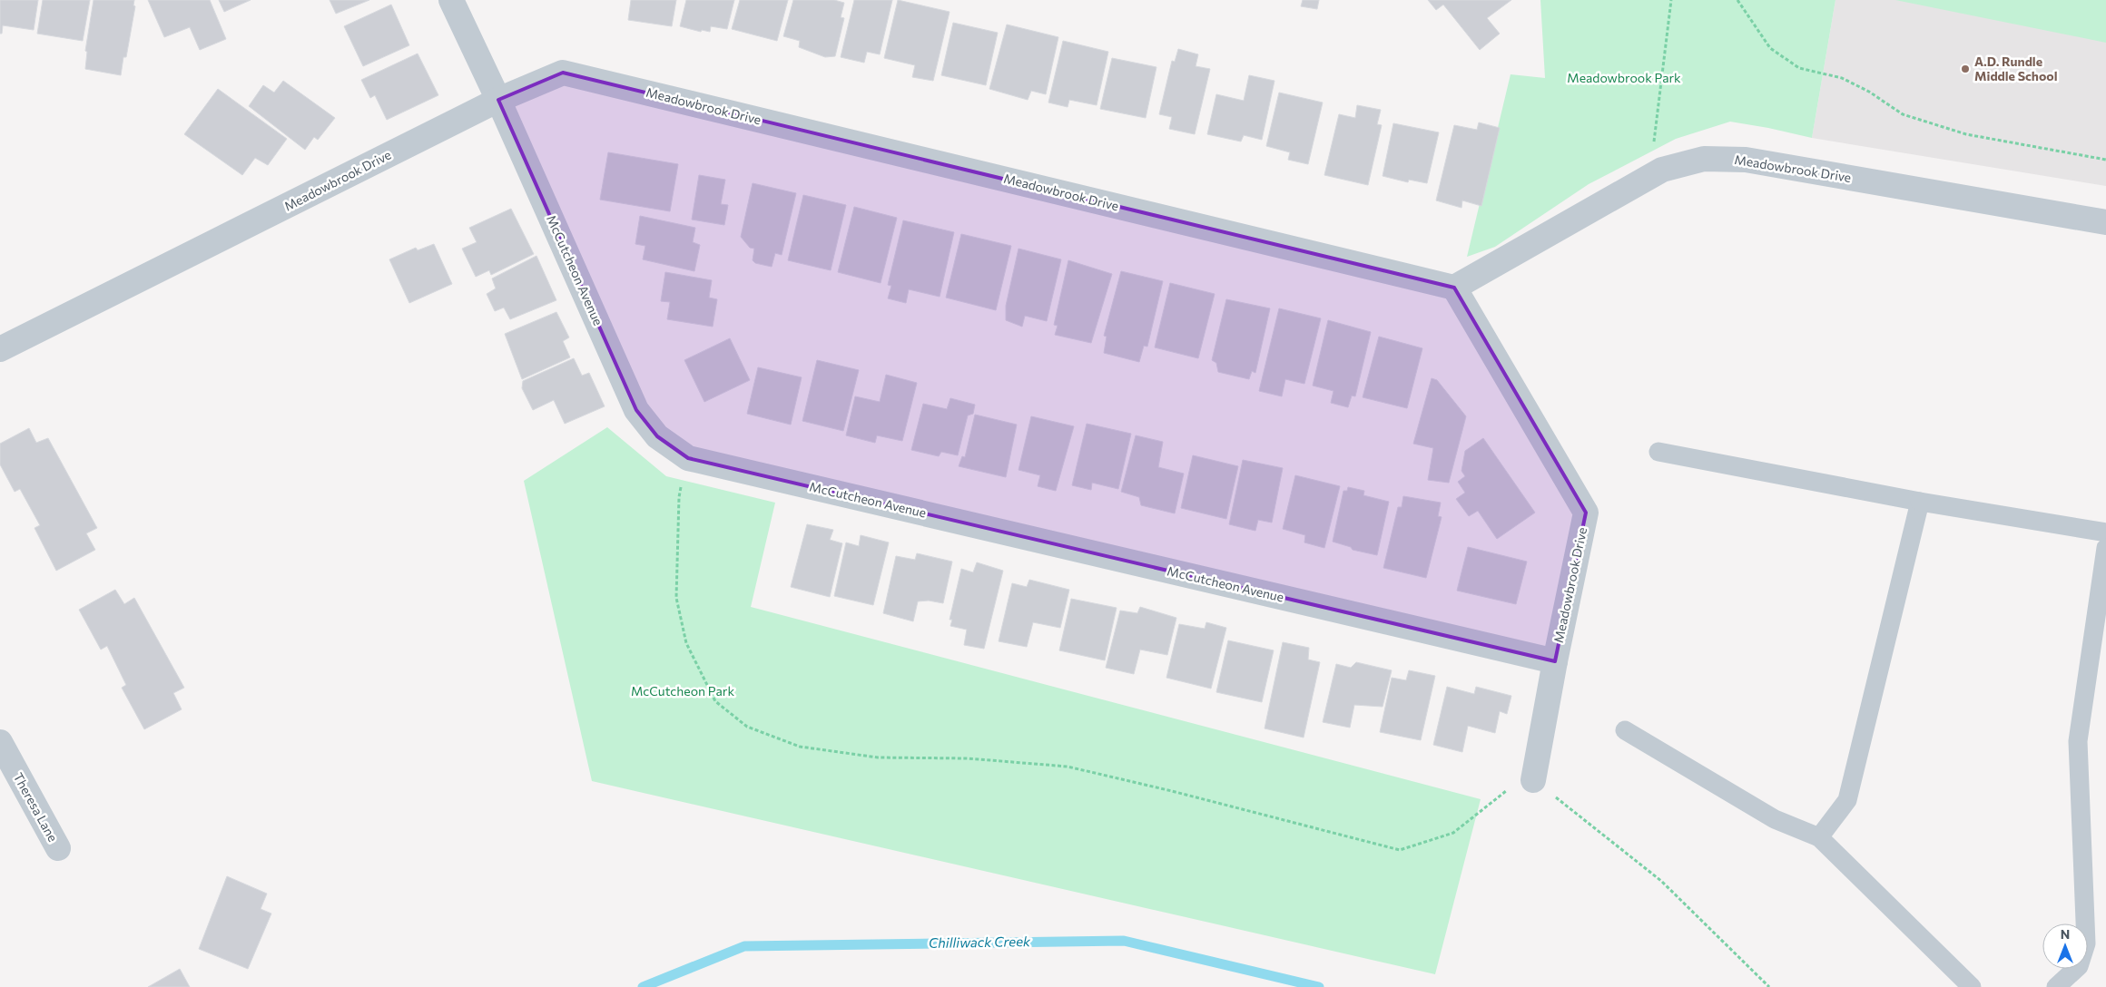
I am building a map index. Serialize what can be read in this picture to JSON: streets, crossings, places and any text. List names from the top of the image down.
{
  "streets": {
    "street": ["Meadowbrook Drive", "McCutcheon Avenue", "Theresa Lane"]
  },
  "crossings": [
    ["Meadowbrook Drive", "McCutcheon Avenue"]
  ],
  "water": ["Chilliwack Creek"],
  "parks": ["Meadowbrook Park", "McCutcheon Park"],
  "places": ["A.D. Rundle Middle School"],
  "north": "top"
}
